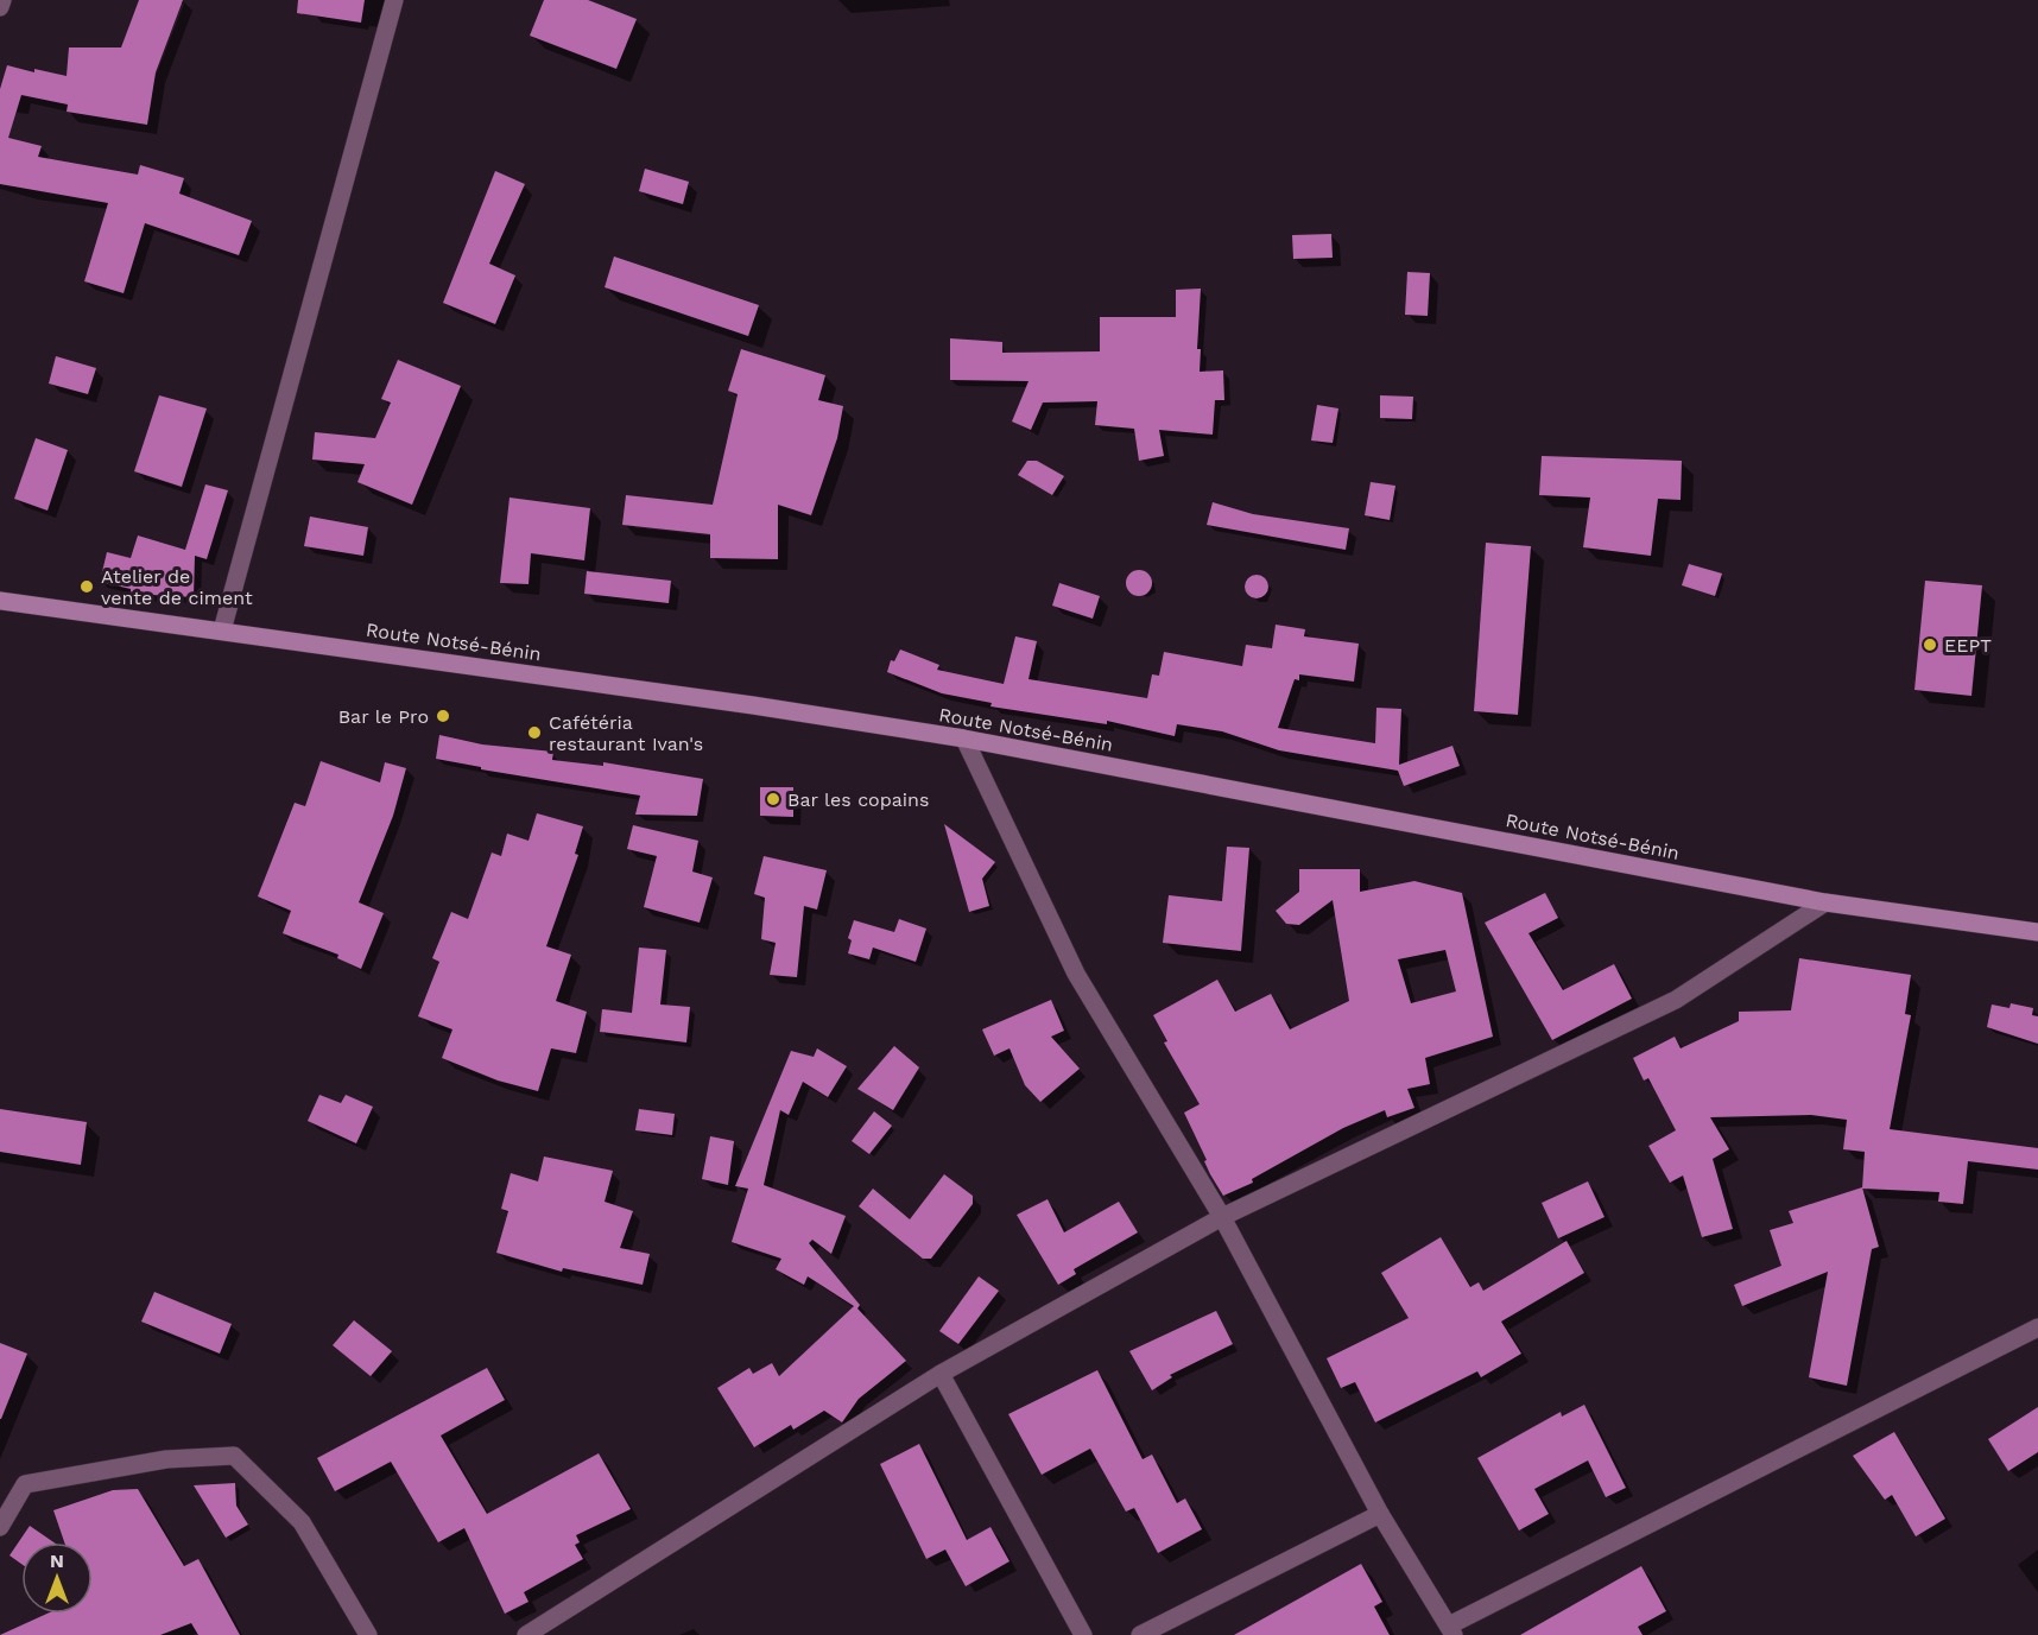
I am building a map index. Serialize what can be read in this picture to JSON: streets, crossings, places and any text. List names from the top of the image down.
{
  "streets": {
    "main road": ["Route Notsé-Bénin"]
  },
  "places": [
    "Atelier de vente de ciment",
    "EEPT",
    "Bar le Pro",
    "Cafétéria restaurant Ivan's",
    "Bar les copains"
  ],
  "north": "top"
}
